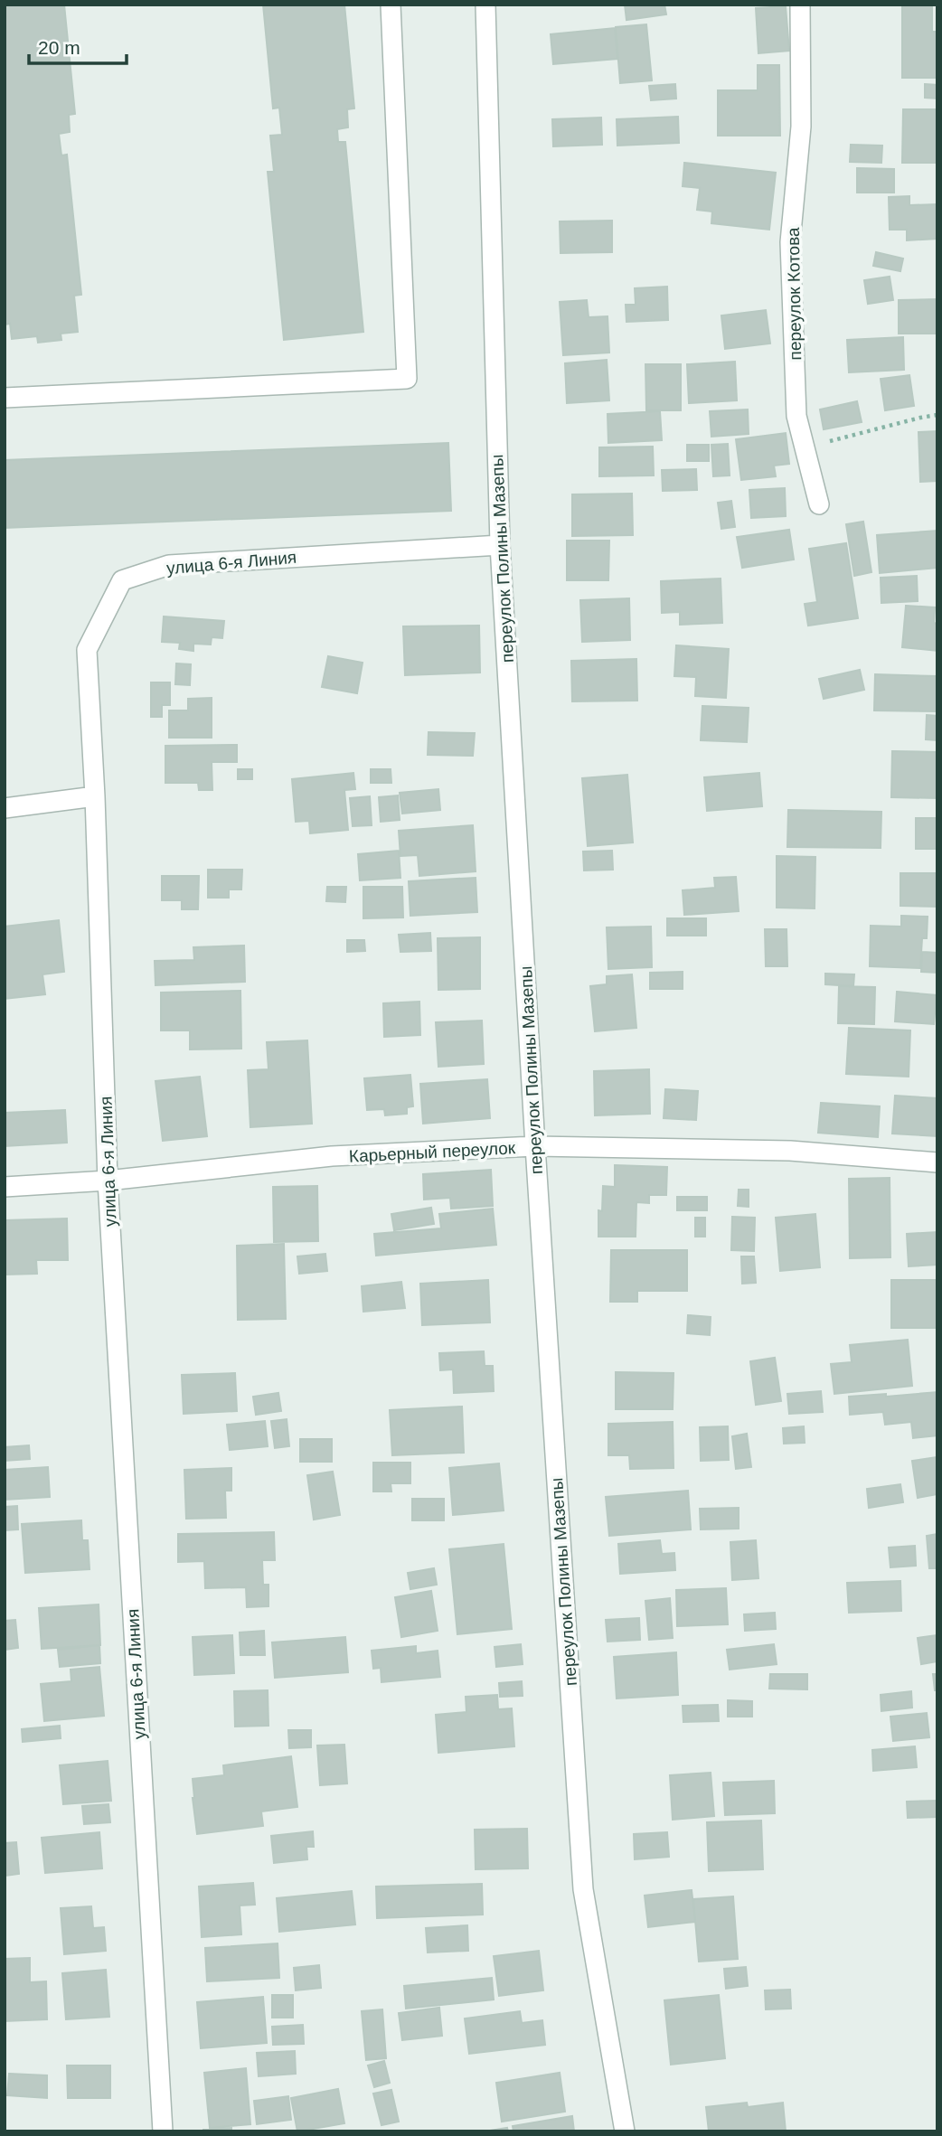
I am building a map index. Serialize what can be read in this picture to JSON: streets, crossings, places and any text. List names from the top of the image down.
{
  "streets": {
    "street": [
      "переулок Котова",
      "переулок Полины Мазепы",
      "улица 6-я Линия",
      "Карьерный переулок"
    ]
  },
  "crossings": [
    ["переулок Полины Мазепы", "улица 6-я Линия"],
    ["переулок Полины Мазепы", "Карьерный переулок"],
    ["улица 6-я Линия", "Карьерный переулок"]
  ],
  "scale_bar": "20 m"
}
